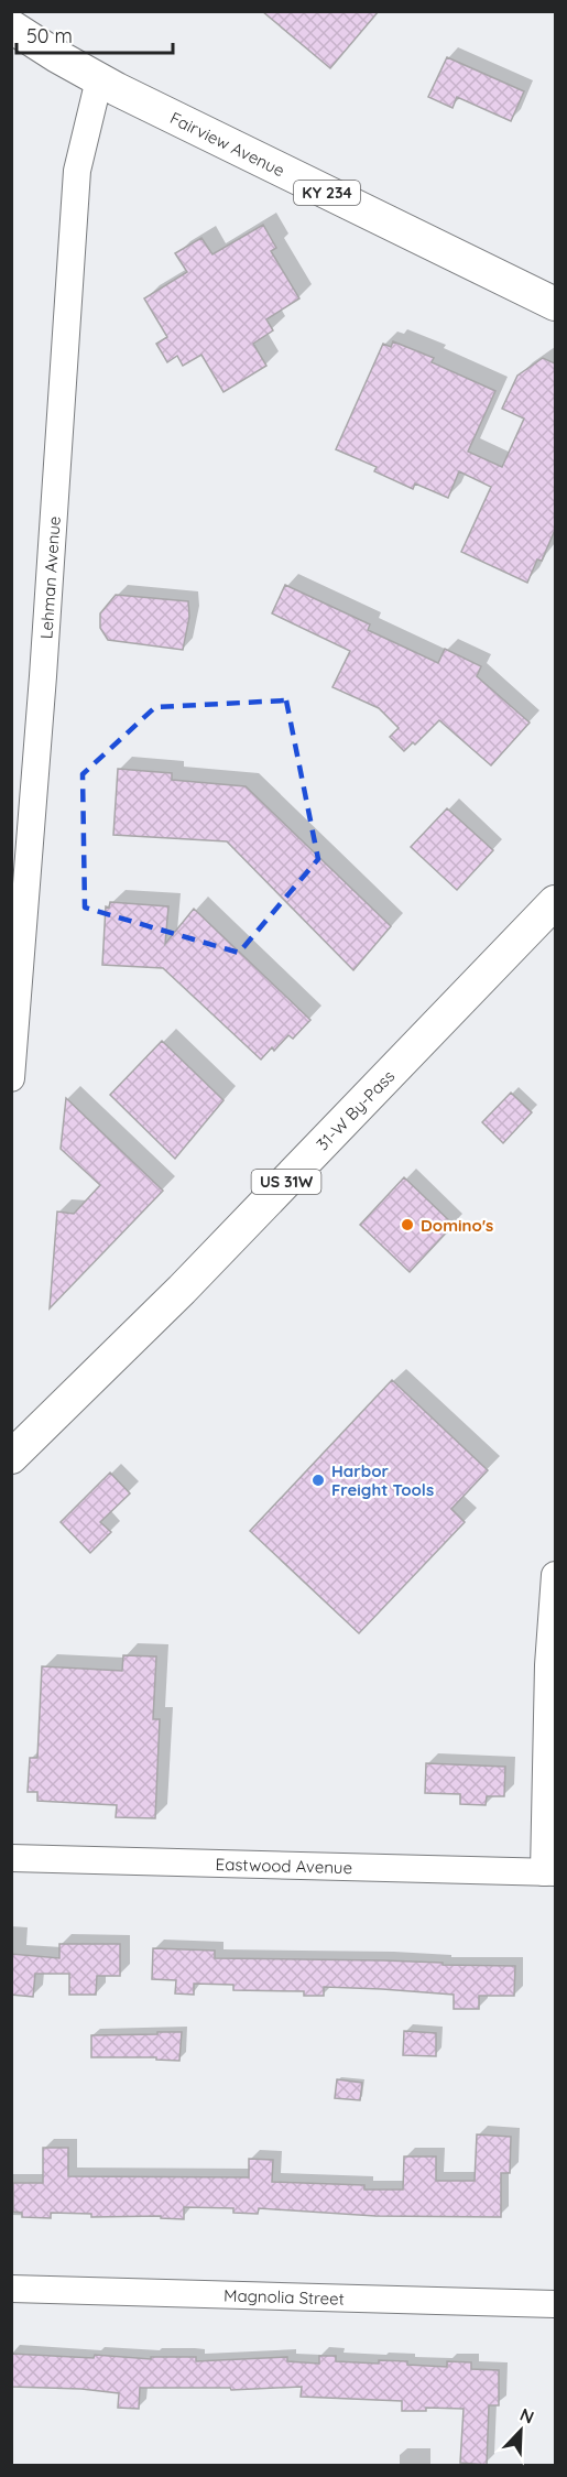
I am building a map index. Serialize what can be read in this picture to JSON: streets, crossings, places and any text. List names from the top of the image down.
{
  "streets": {
    "main road": [
      "Fairview Avenue",
      "KY 234",
      "31-W By-Pass",
      "US 31W"
    ],
    "street": ["Lehman Avenue", "Eastwood Avenue", "Magnolia Street"]
  },
  "crossings": [
    ["Fairview Avenue", "Lehman Avenue"]
  ],
  "places": ["Domino's", "Harbor Freight Tools"],
  "scale_bar": "50 m",
  "north": "top right"
}
